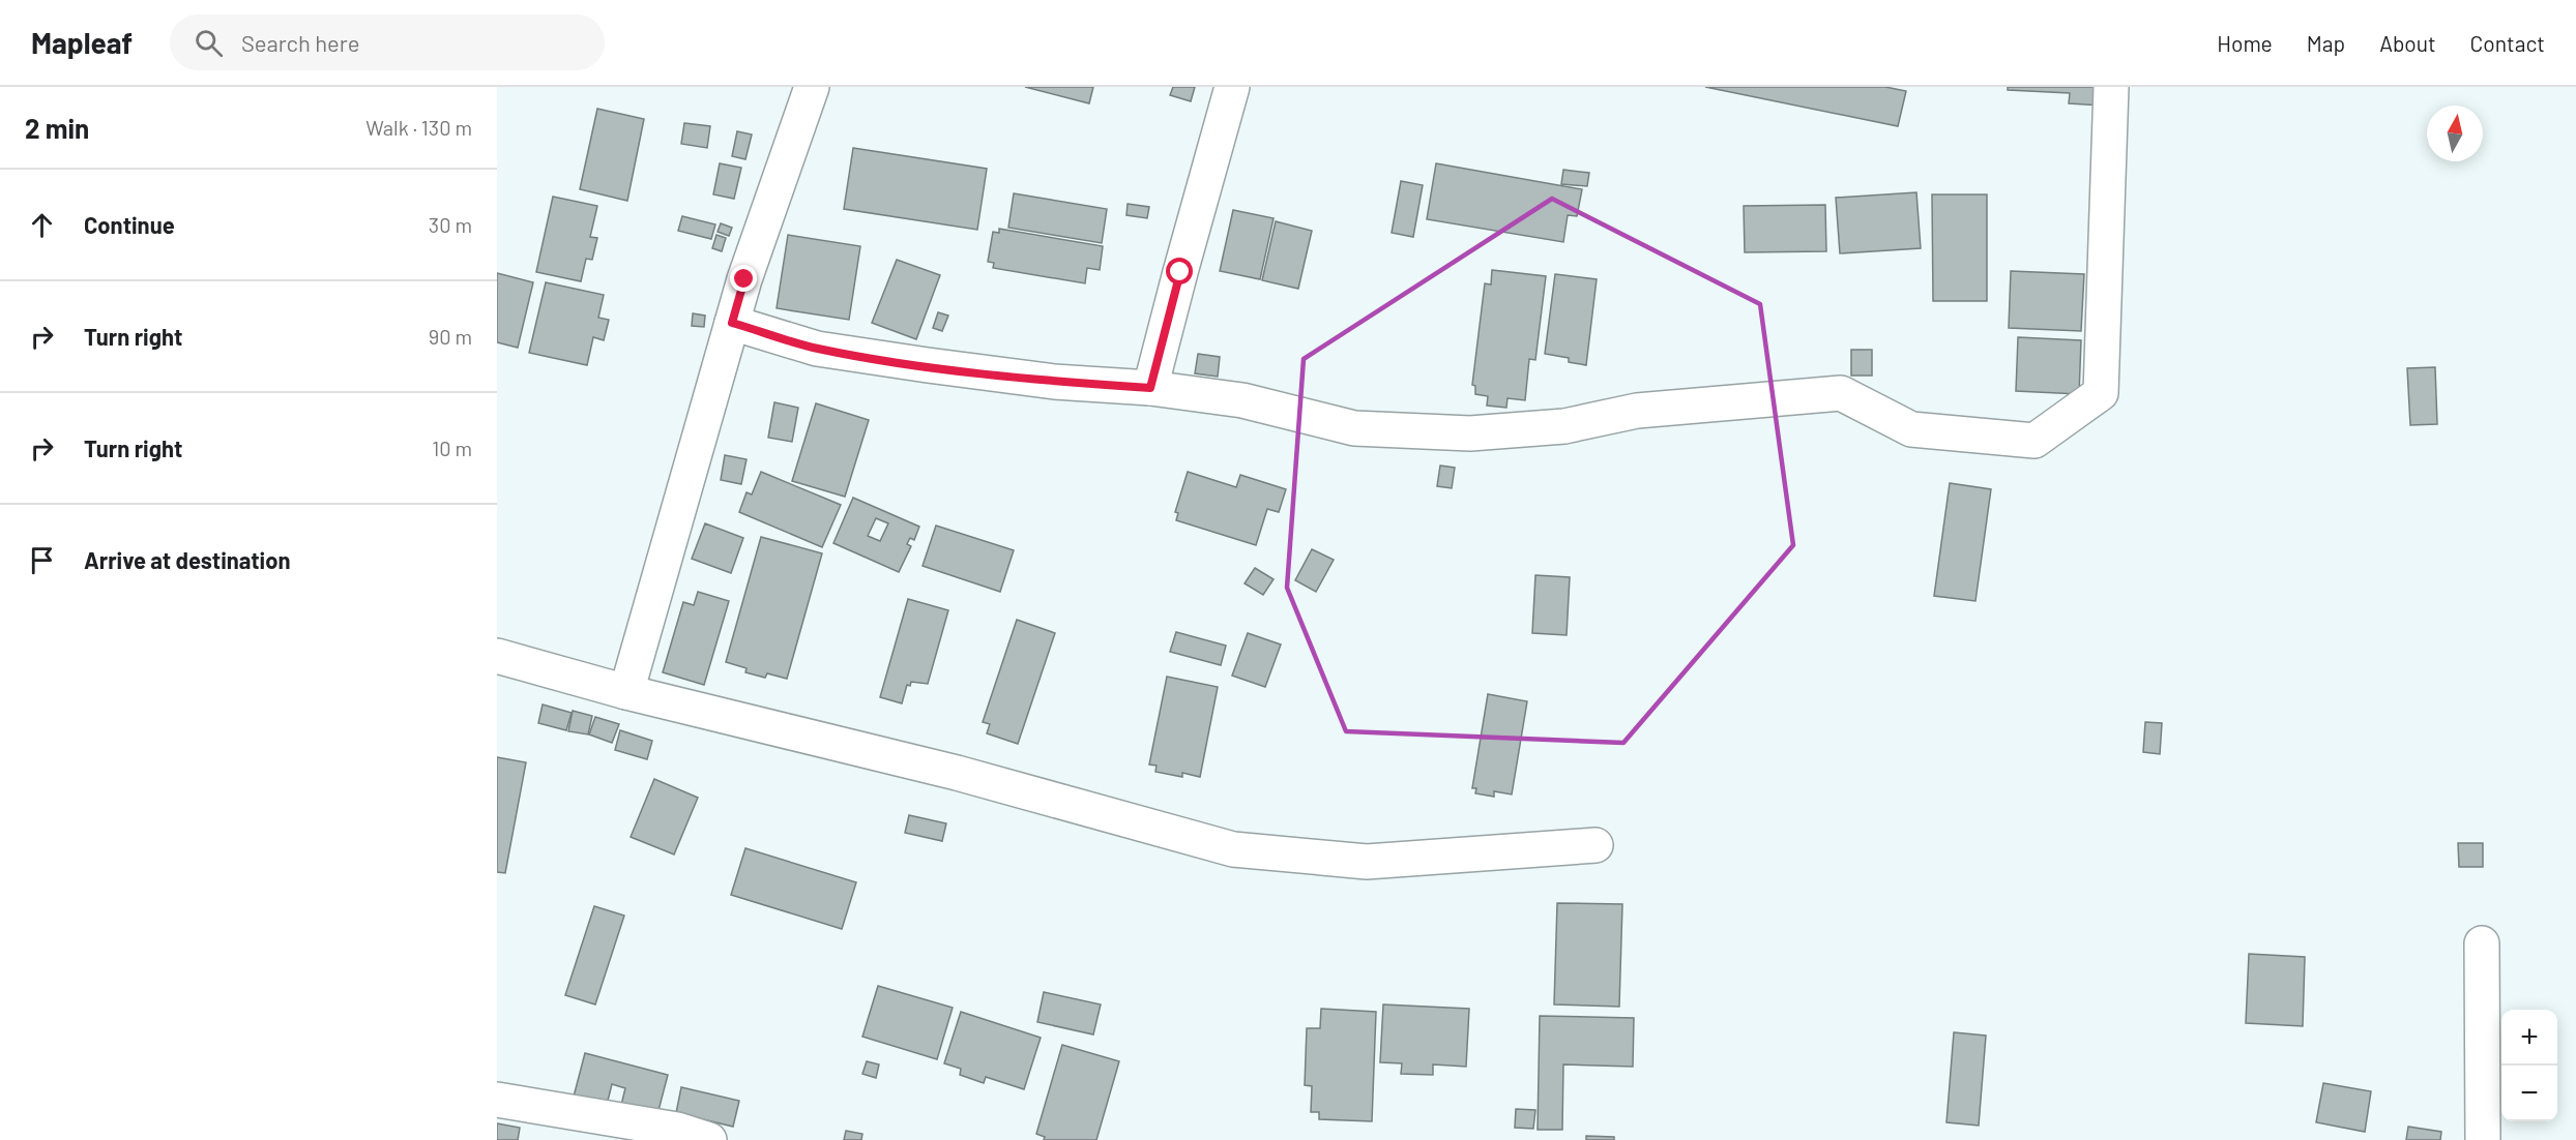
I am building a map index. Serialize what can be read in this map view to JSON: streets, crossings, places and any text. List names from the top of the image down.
{
  "north": "top",
  "page": {
    "header": "Mapleaf",
    "search": "Search here",
    "nav": [
      "Home",
      "Map",
      "About",
      "Contact"
    ],
    "heading": ["2 min", "Walk · 130 m"],
    "list": [
      ["Continue", "30 m"],
      ["Turn right", "90 m"],
      ["Turn right", "10 m"],
      "Arrive at destination"
    ],
    "map_buttons": ["+", "−"]
  }
}
